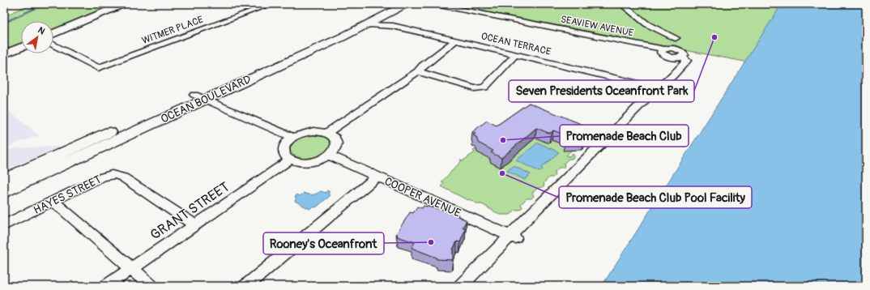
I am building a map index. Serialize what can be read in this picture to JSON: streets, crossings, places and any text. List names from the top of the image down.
{
  "streets": {
    "main road": ["OCEAN BOULEVARD"],
    "street": [
      "SEAVIEW AVENUE",
      "WITMER PLACE",
      "OCEAN TERRACE",
      "HAYES STREET",
      "COOPER AVENUE",
      "GRANT STREET"
    ]
  },
  "crossings": [
    ["SEAVIEW AVENUE", "OCEAN TERRACE"],
    ["OCEAN TERRACE", "OCEAN BOULEVARD"],
    ["HAYES STREET", "GRANT STREET"],
    ["COOPER AVENUE", "GRANT STREET"]
  ],
  "places": [
    "Seven Presidents Oceanfront Park",
    "Promenade Beach Club",
    "Promenade Beach Club Pool Facility",
    "Rooney's Oceanfront"
  ],
  "north": "top right"
}
